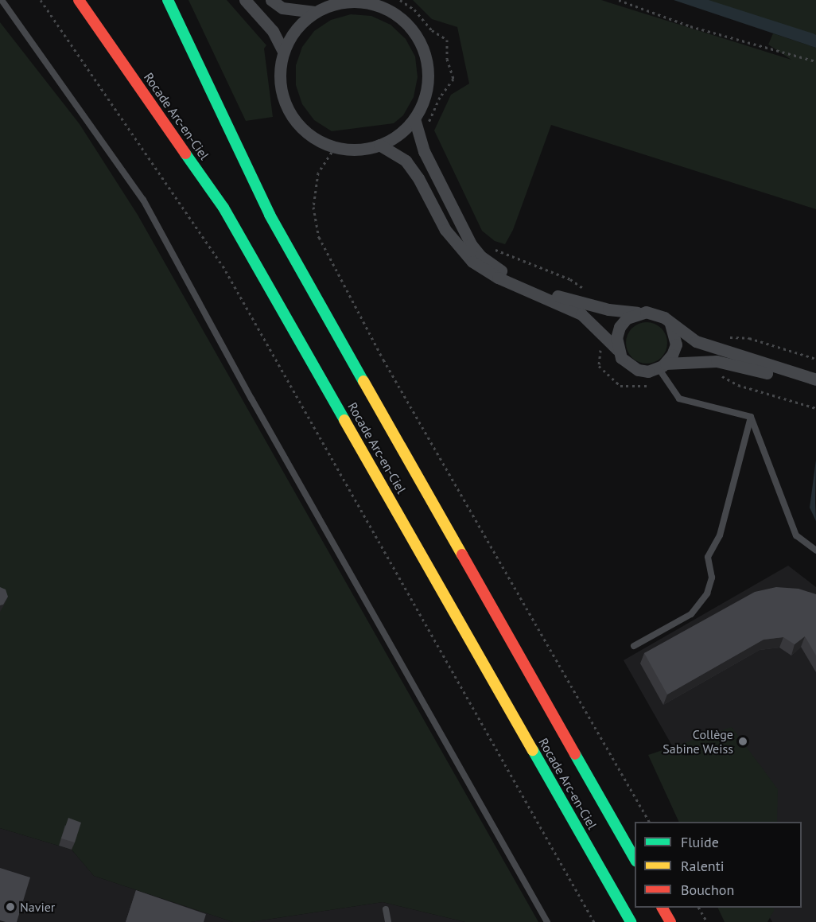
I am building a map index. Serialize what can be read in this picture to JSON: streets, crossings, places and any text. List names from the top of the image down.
{
  "streets": {
    "highway": ["Rocade Arc-en-Ciel"]
  },
  "places": ["Collège Sabine Weiss", "Navier"],
  "legend": ["Fluide", "Ralenti", "Bouchon"]
}
